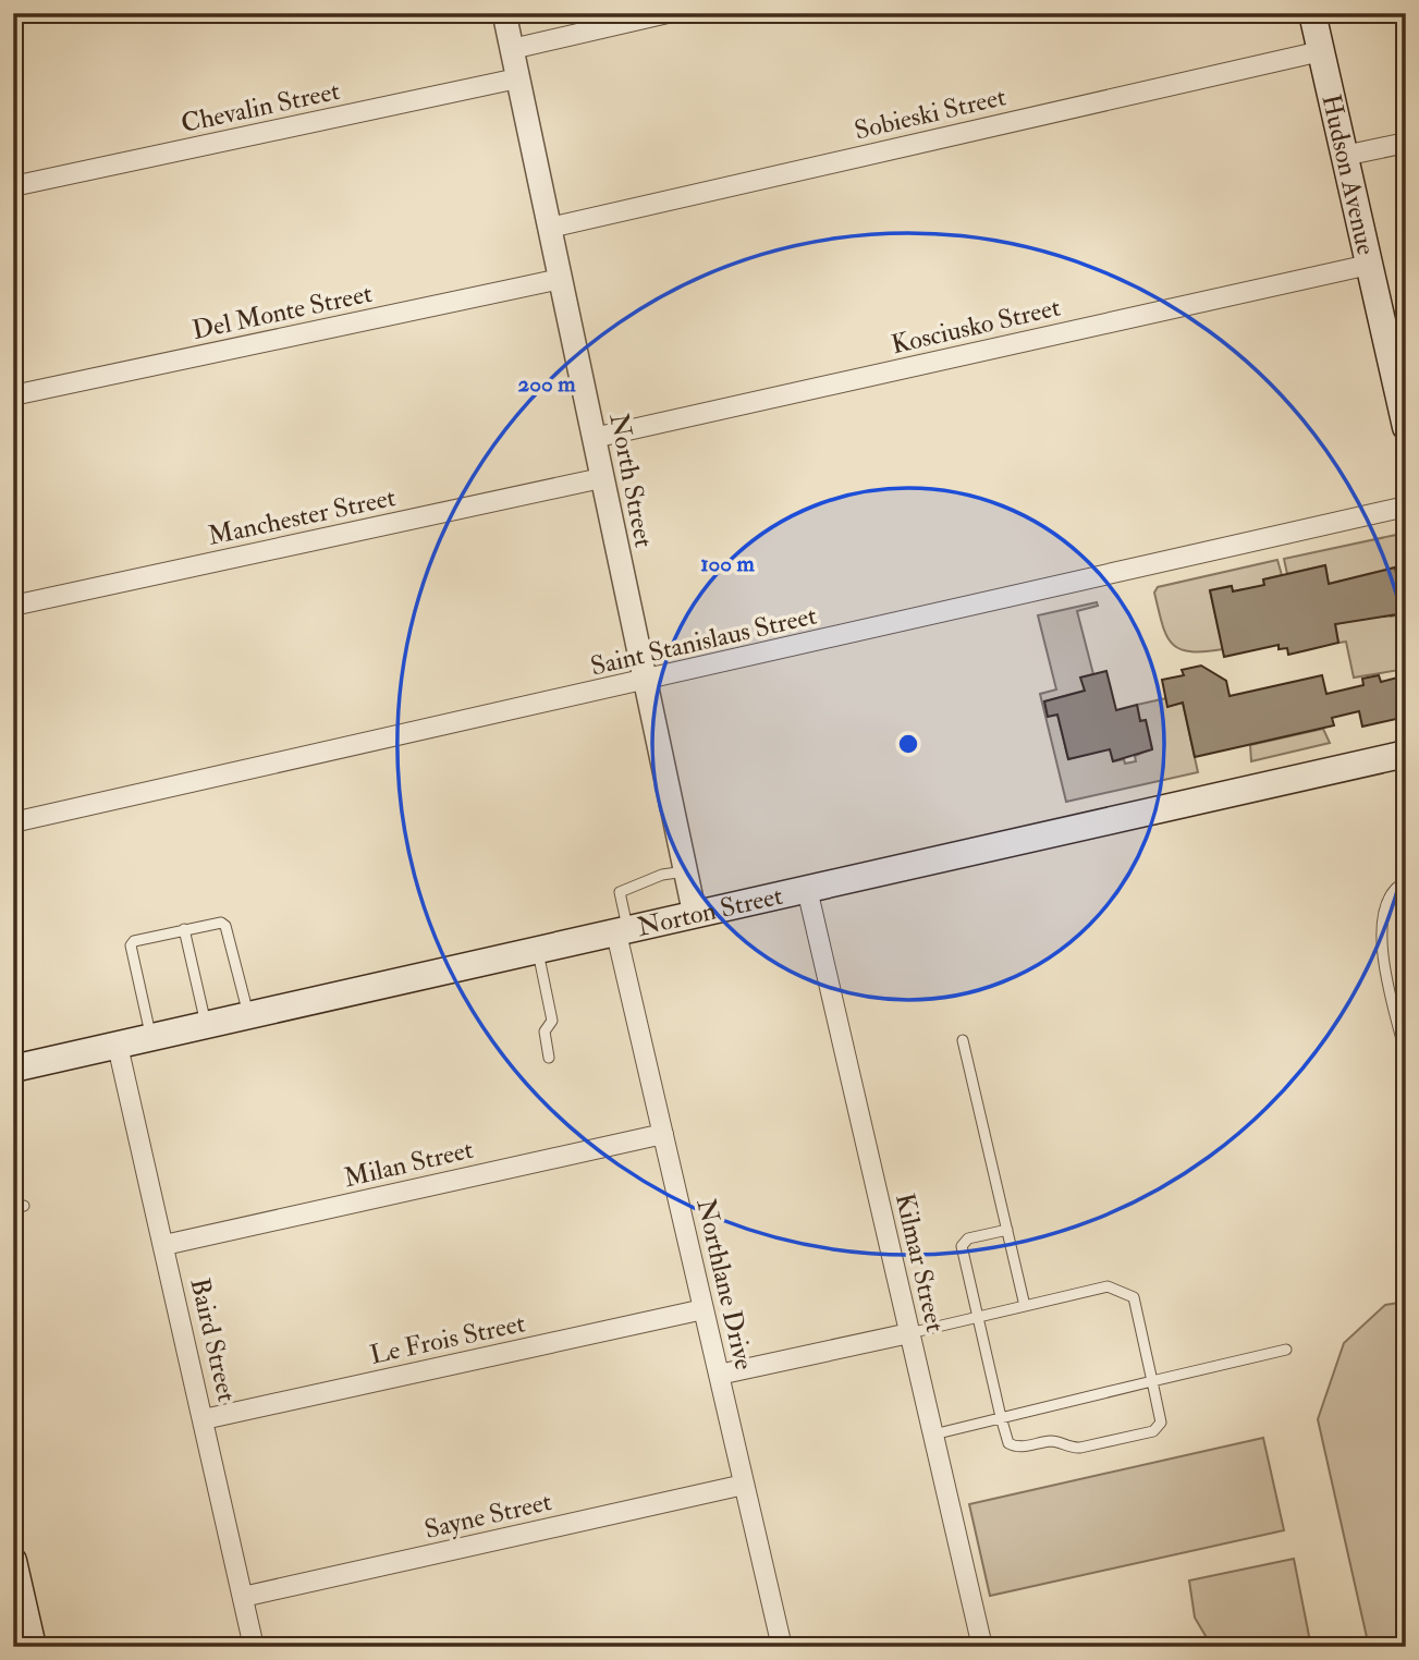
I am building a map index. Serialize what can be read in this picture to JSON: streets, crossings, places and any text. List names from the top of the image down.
{
  "streets": {
    "main road": ["Hudson Avenue", "Norton Street"],
    "street": [
      "Chevalin Street",
      "Sobieski Street",
      "Del Monte Street",
      "Kosciusko Street",
      "North Street",
      "Manchester Street",
      "Saint Stanislaus Street",
      "Milan Street",
      "Kilmar Street",
      "Northlane Drive",
      "Le Frois Street",
      "Baird Street",
      "Sayne Street"
    ]
  },
  "crossings": [
    ["Chevalin Street", "North Street"],
    ["Sobieski Street", "Hudson Avenue"],
    ["Sobieski Street", "North Street"],
    ["Hudson Avenue", "Kosciusko Street"],
    ["Del Monte Street", "North Street"],
    ["Kosciusko Street", "North Street"],
    ["North Street", "Manchester Street"],
    ["North Street", "Saint Stanislaus Street"],
    ["North Street", "Norton Street"],
    ["Norton Street", "Kilmar Street"],
    ["Norton Street", "Northlane Drive"],
    ["Norton Street", "Baird Street"],
    ["Milan Street", "Northlane Drive"],
    ["Milan Street", "Baird Street"],
    ["Northlane Drive", "Le Frois Street"],
    ["Northlane Drive", "Sayne Street"],
    ["Le Frois Street", "Baird Street"],
    ["Baird Street", "Sayne Street"]
  ],
  "rings": ["200 m", "100 m"]
}
